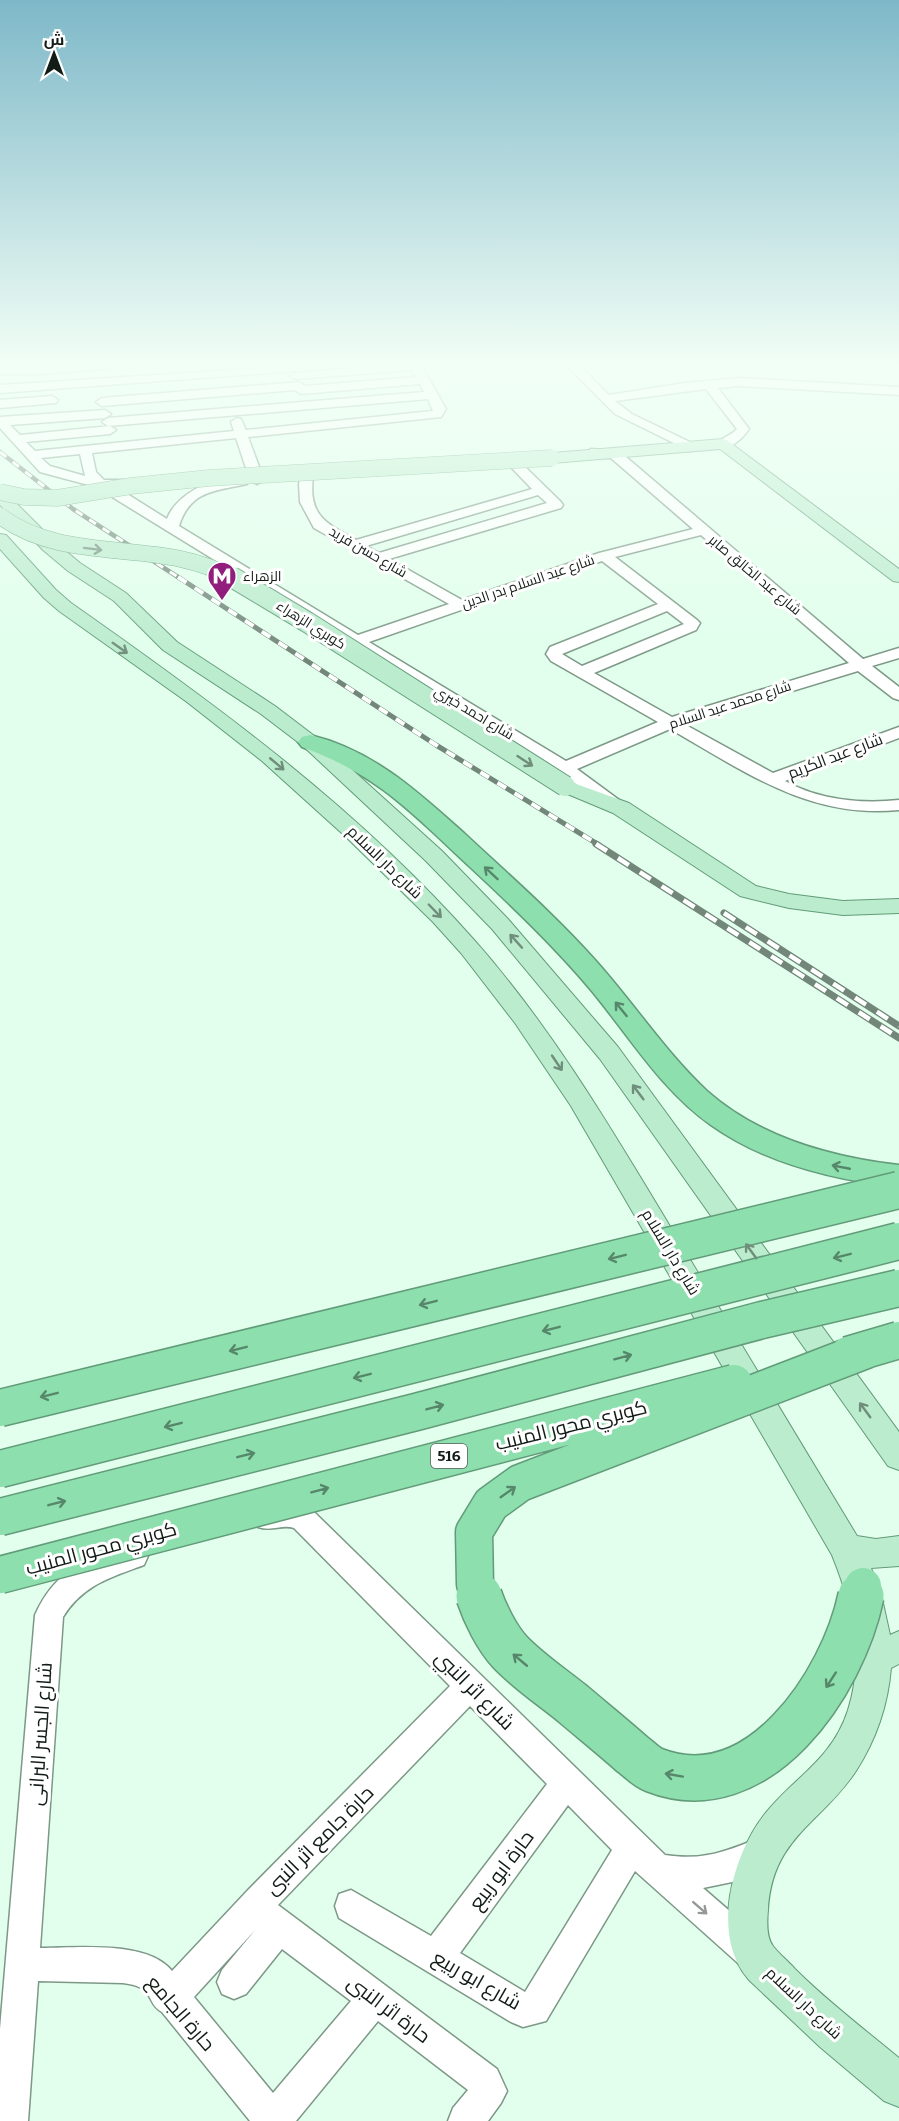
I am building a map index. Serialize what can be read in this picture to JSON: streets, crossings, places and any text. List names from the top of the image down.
{
  "streets": {
    "highway": ["كوبري محور المنيب", "516"],
    "main road": ["كوبري الزهراء", "شارع دار السلام"],
    "street": [
      "شارع حسن فريد",
      "شارع عبد الخالق صابر",
      "شارع عبد السلام بدر الدين",
      "شارع محمد عبد السلام",
      "شارع احمد خيري",
      "شارع عبد الكريم",
      "شارع اثر النبي",
      "شارع الجسر البرانى",
      "حارة جامع اثر النبى",
      "حارة ابو ربيع",
      "شارع ابو ربيع",
      "حارة اثر النبى",
      "حارة الجامع"
    ]
  },
  "crossings": [
    ["شارع حسن فريد", "شارع عبد السلام بدر الدين"],
    ["شارع عبد الخالق صابر", "شارع عبد السلام بدر الدين"],
    ["شارع عبد الخالق صابر", "شارع محمد عبد السلام"],
    ["شارع عبد السلام بدر الدين", "شارع احمد خيري"],
    ["كوبري الزهراء", "شارع محمد عبد السلام"],
    ["كوبري الزهراء", "شارع احمد خيري"],
    ["شارع محمد عبد السلام", "شارع احمد خيري"],
    ["شارع دار السلام", "شارع اثر النبي"],
    ["شارع اثر النبي", "شارع الجسر البرانى"],
    ["شارع اثر النبي", "حارة جامع اثر النبى"],
    ["شارع اثر النبي", "حارة ابو ربيع"],
    ["شارع اثر النبي", "شارع ابو ربيع"],
    ["شارع الجسر البرانى", "حارة الجامع"],
    ["حارة جامع اثر النبى", "حارة اثر النبى"],
    ["حارة جامع اثر النبى", "حارة الجامع"],
    ["حارة ابو ربيع", "شارع ابو ربيع"],
    ["حارة اثر النبى", "حارة الجامع"]
  ],
  "one_way": ["كوبري الزهراء"],
  "places": {
    "metro station": ["الزهراء"]
  },
  "north": "top"
}
